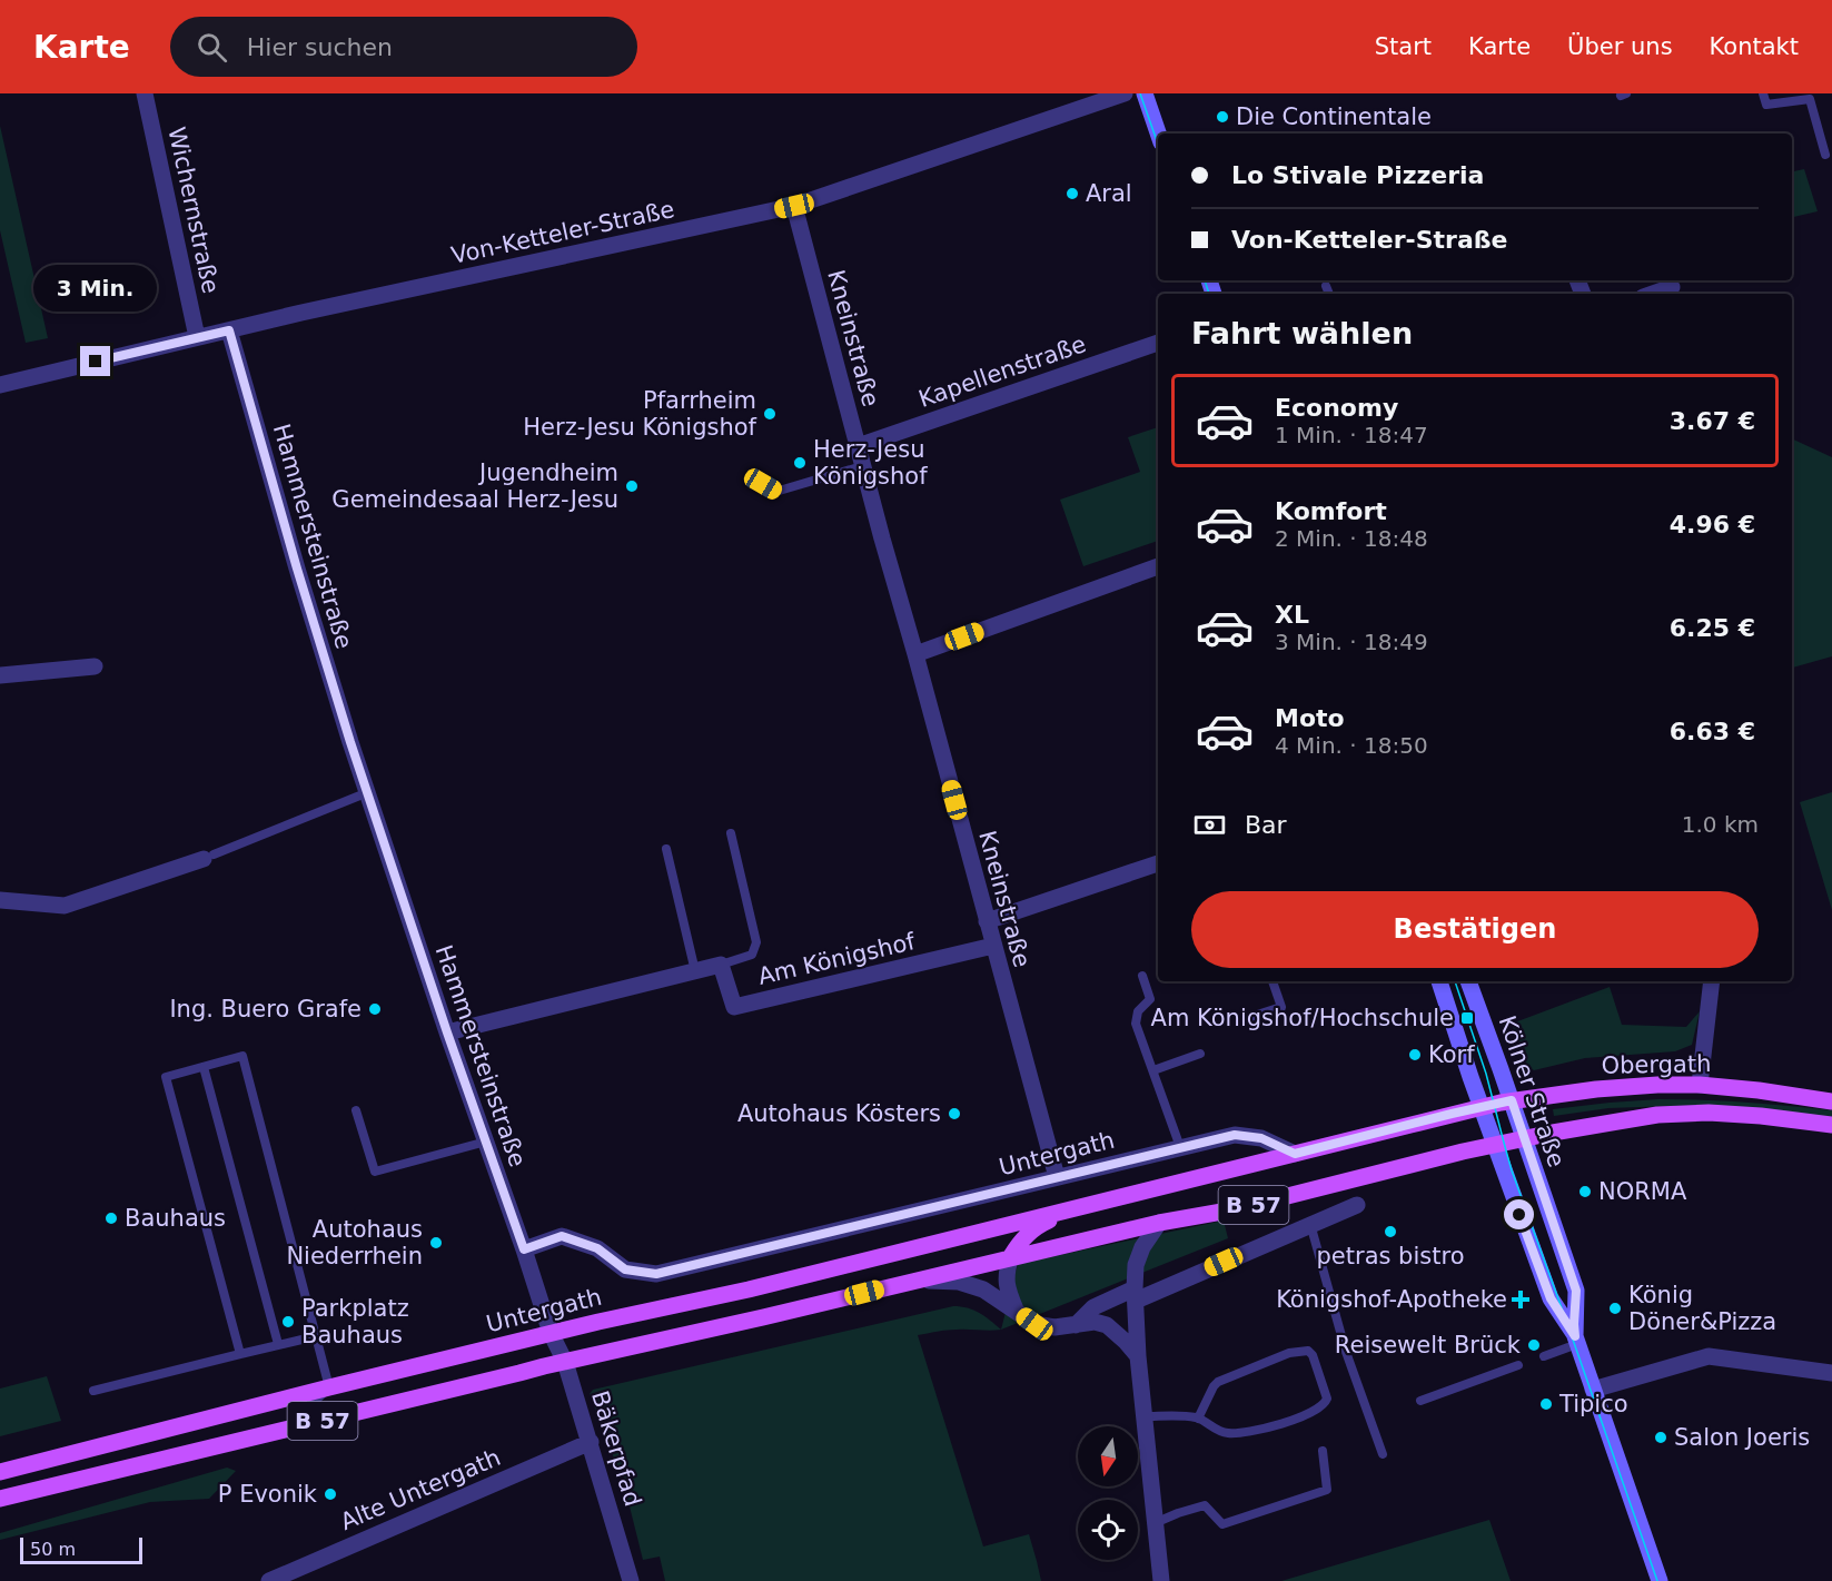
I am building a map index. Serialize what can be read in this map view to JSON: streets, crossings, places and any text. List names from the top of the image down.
{
  "streets": {
    "main road": [
      "Obergath",
      "Kölner Straße",
      "Untergath",
      "B 57"
    ],
    "street": [
      "Wichernstraße",
      "Von-Ketteler-Straße",
      "Kneinstraße",
      "Kapellenstraße",
      "Hammersteinstraße",
      "Am Königshof",
      "Bäkerpfad",
      "Alte Untergath"
    ]
  },
  "crossings": [
    ["Wichernstraße", "Von-Ketteler-Straße"],
    ["Von-Ketteler-Straße", "Kneinstraße"],
    ["Von-Ketteler-Straße", "Hammersteinstraße"],
    ["Kneinstraße", "Kapellenstraße"],
    ["Kneinstraße", "Am Königshof"],
    ["Kneinstraße", "Untergath"],
    ["Hammersteinstraße", "Am Königshof"],
    ["Hammersteinstraße", "Untergath"],
    ["Hammersteinstraße", "Bäkerpfad"],
    ["Obergath", "Kölner Straße"],
    ["Obergath", "Untergath"],
    ["Obergath", "B 57"],
    ["Kölner Straße", "Untergath"],
    ["Kölner Straße", "B 57"],
    ["Untergath", "B 57"],
    ["Untergath", "Bäkerpfad"],
    ["B 57", "Bäkerpfad"],
    ["Bäkerpfad", "Alte Untergath"]
  ],
  "places": {
    "other": [
      "Die Continentale",
      "Aral",
      "Pfarrheim Herz-Jesu Königshof",
      "Herz-Jesu Königshof",
      "Jugendheim Gemeindesaal Herz-Jesu",
      "Ing. Buero Grafe",
      "Korf",
      "Autohaus Kösters",
      "NORMA",
      "Bauhaus",
      "petras bistro",
      "Autohaus Niederrhein",
      "König Döner&Pizza",
      "Parkplatz Bauhaus",
      "Reisewelt Brück",
      "Tipico",
      "Salon Joeris",
      "P Evonik"
    ],
    "transit": ["Am Königshof/Hochschule"],
    "health": ["Königshof-Apotheke"]
  },
  "scale_bar": "50 m",
  "north": "bottom",
  "page": {
    "header": "Karte",
    "search": "Hier suchen",
    "nav": [
      "Start",
      "Karte",
      "Über uns",
      "Kontakt"
    ],
    "banner": ["Lo Stivale Pizzeria", "Von-Ketteler-Straße"],
    "bubble": "3 Min.",
    "heading": "Fahrt wählen",
    "list": [
      {
        "name": "Economy",
        "note": "1 Min. · 18:47",
        "value": "3.67 €"
      },
      {
        "name": "Komfort",
        "note": "2 Min. · 18:48",
        "value": "4.96 €"
      },
      {
        "name": "XL",
        "note": "3 Min. · 18:49",
        "value": "6.25 €"
      },
      {
        "name": "Moto",
        "note": "4 Min. · 18:50",
        "value": "6.63 €"
      }
    ],
    "pay": ["Bar", "1.0 km"],
    "buttons": "Bestätigen",
    "scale": "50 m"
  }
}
